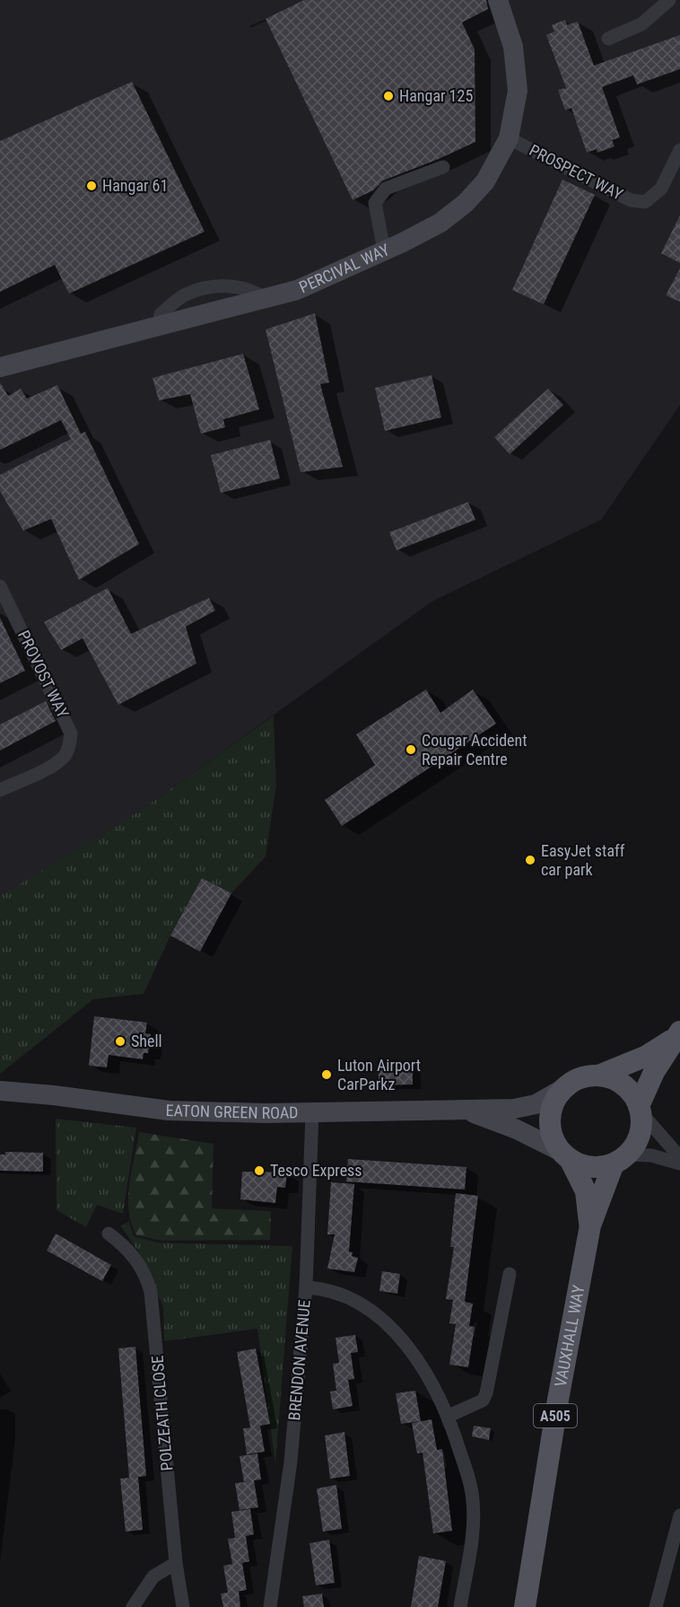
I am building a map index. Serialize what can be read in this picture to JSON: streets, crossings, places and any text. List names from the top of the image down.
{
  "streets": {
    "main road": ["VAUXHALL WAY", "A505"],
    "street": [
      "PROSPECT WAY",
      "PERCIVAL WAY",
      "PROVOST WAY",
      "EATON GREEN ROAD",
      "BRENDON AVENUE",
      "POLZEATH CLOSE"
    ]
  },
  "crossings": [
    ["PROSPECT WAY", "PERCIVAL WAY"],
    ["EATON GREEN ROAD", "VAUXHALL WAY"],
    ["EATON GREEN ROAD", "BRENDON AVENUE"]
  ],
  "places": [
    "Hangar 125",
    "Hangar 61",
    "Cougar Accident Repair Centre",
    "EasyJet staff car park",
    "Shell",
    "Luton Airport CarParkz",
    "Tesco Express"
  ]
}
